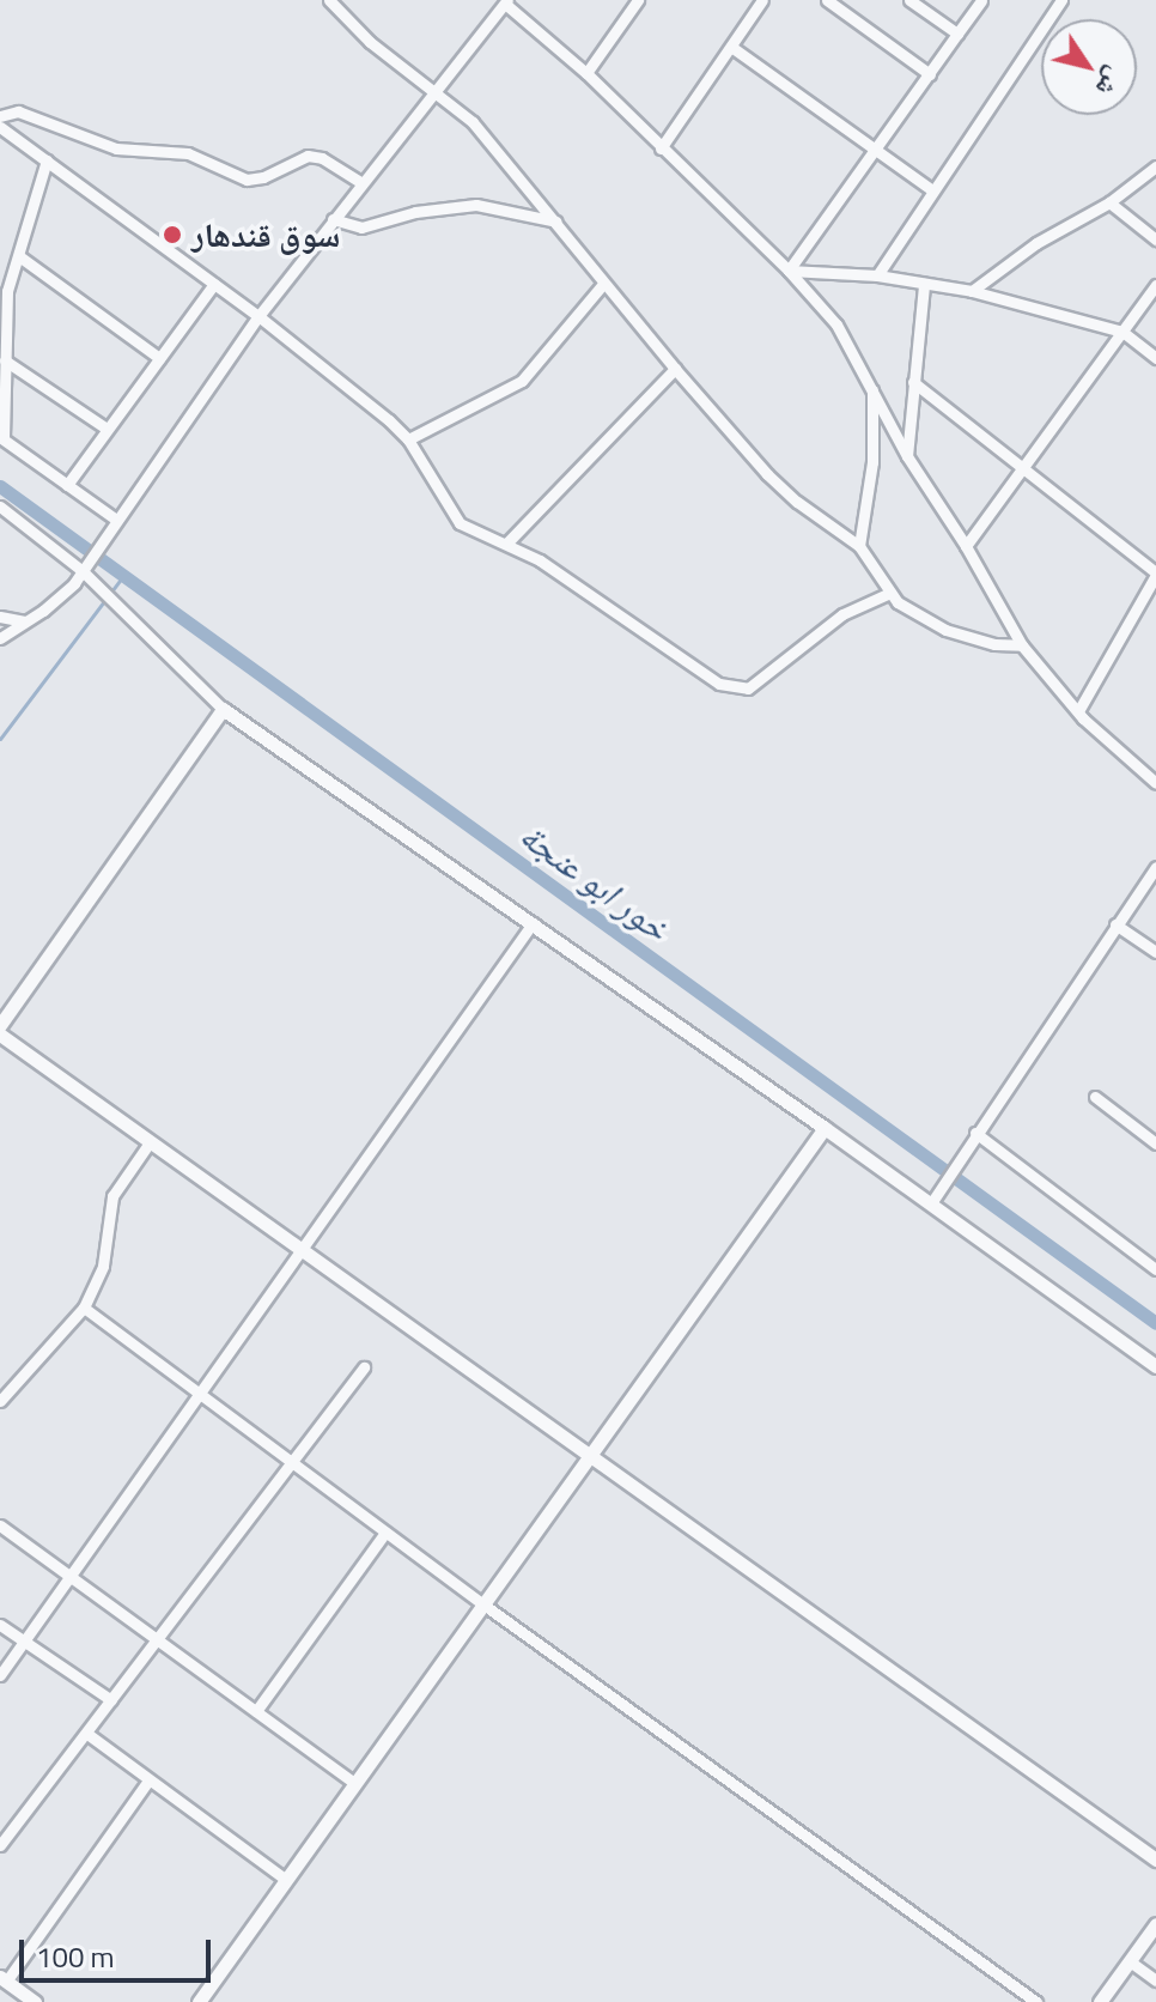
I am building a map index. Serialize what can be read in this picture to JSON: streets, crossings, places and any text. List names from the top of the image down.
{
  "water": ["خور ابو عنجة"],
  "places": ["سوق قندهار"],
  "scale_bar": "100 m",
  "north": "bottom right"
}
